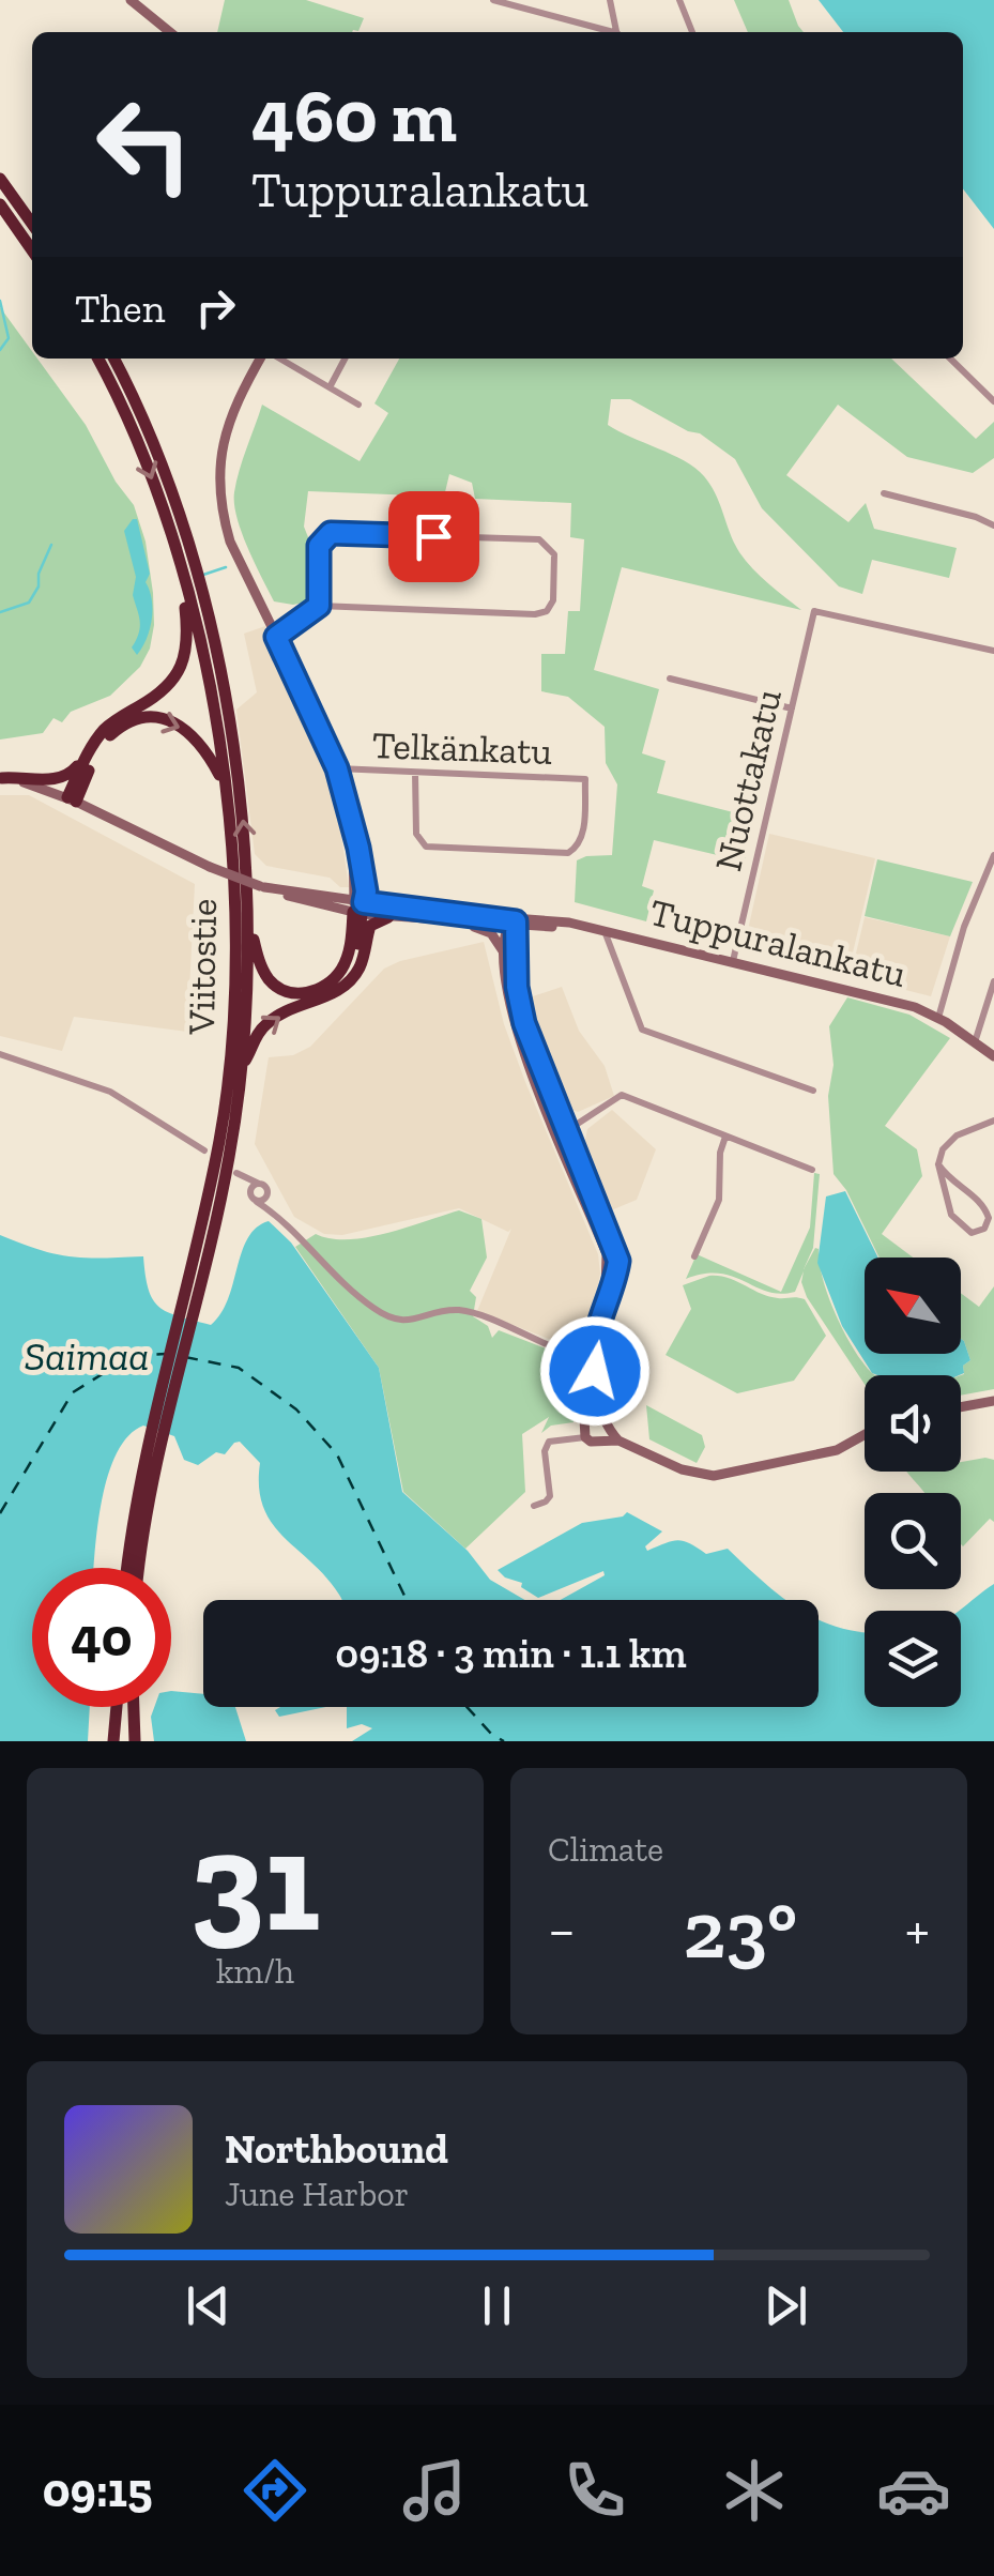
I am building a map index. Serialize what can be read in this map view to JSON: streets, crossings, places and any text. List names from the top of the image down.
{
  "streets": {
    "highway": ["Viitostie"],
    "street": ["Telkänkatu", "Nuottakatu", "Tuppuralankatu"]
  },
  "crossings": [
    ["Nuottakatu", "Tuppuralankatu"]
  ],
  "water": ["Saimaa"],
  "north": "top left",
  "page": {
    "turn": ["460 m", "Tuppuralankatu"],
    "then": "Then",
    "limit": "40",
    "trip": "09:18 · 3 min · 1.1 km",
    "tile": [
      ["31", "km/h"],
      "Climate"
    ],
    "heat": ["−", "23°", "+"],
    "song": ["Northbound", "June Harbor"],
    "tabs": "09:15"
  }
}
